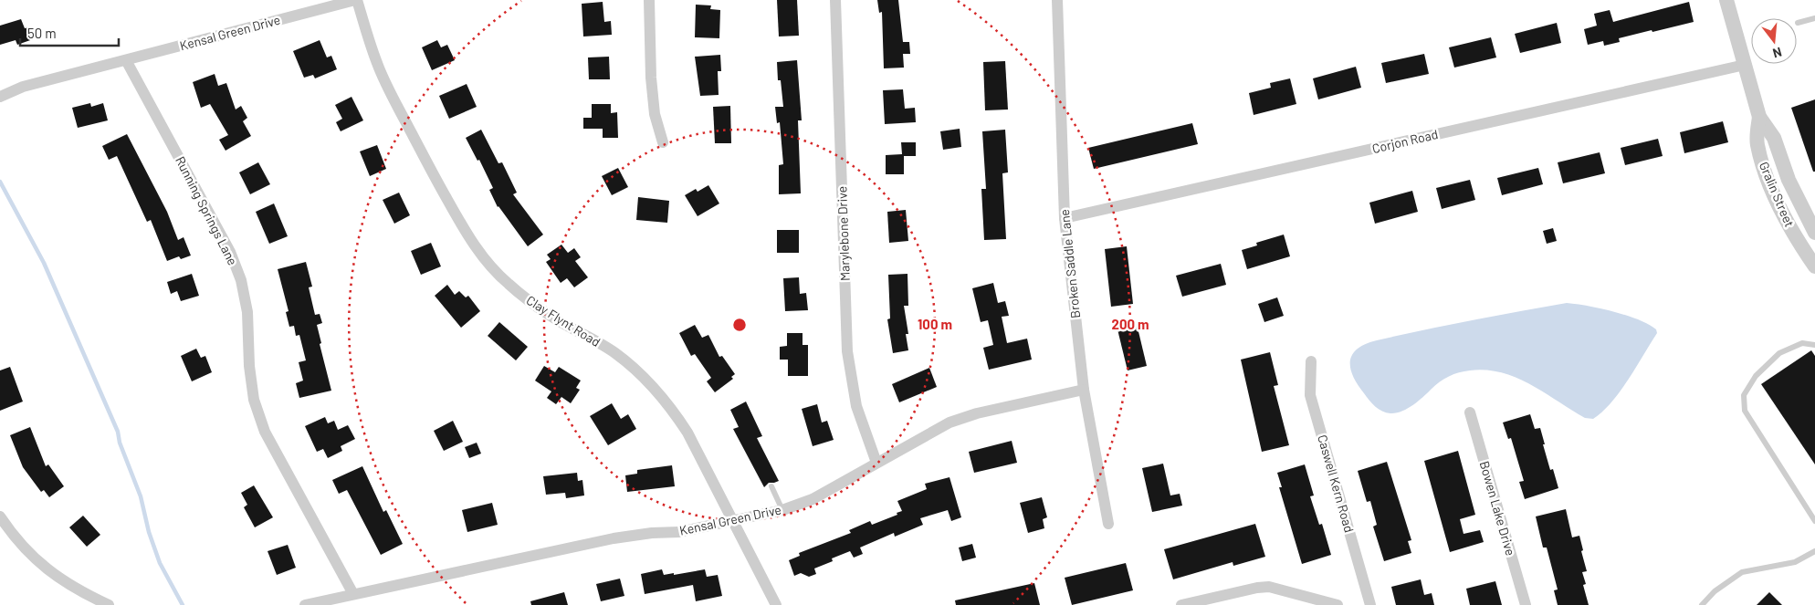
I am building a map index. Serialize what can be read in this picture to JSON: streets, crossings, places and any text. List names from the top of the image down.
{
  "streets": {
    "street": [
      "Kensal Green Drive",
      "Corjon Road",
      "Gralin Street",
      "Running Springs Lane",
      "Marylebone Drive",
      "Broken Saddle Lane",
      "Clay Flynt Road",
      "Caswell Kern Road",
      "Bowen Lake Drive"
    ]
  },
  "crossings": [
    ["Kensal Green Drive", "Running Springs Lane"],
    ["Kensal Green Drive", "Marylebone Drive"],
    ["Kensal Green Drive", "Broken Saddle Lane"],
    ["Kensal Green Drive", "Clay Flynt Road"],
    ["Corjon Road", "Gralin Street"],
    ["Corjon Road", "Broken Saddle Lane"]
  ],
  "scale_bar": "50 m",
  "north": "bottom",
  "rings": ["100 m", "200 m"]
}
